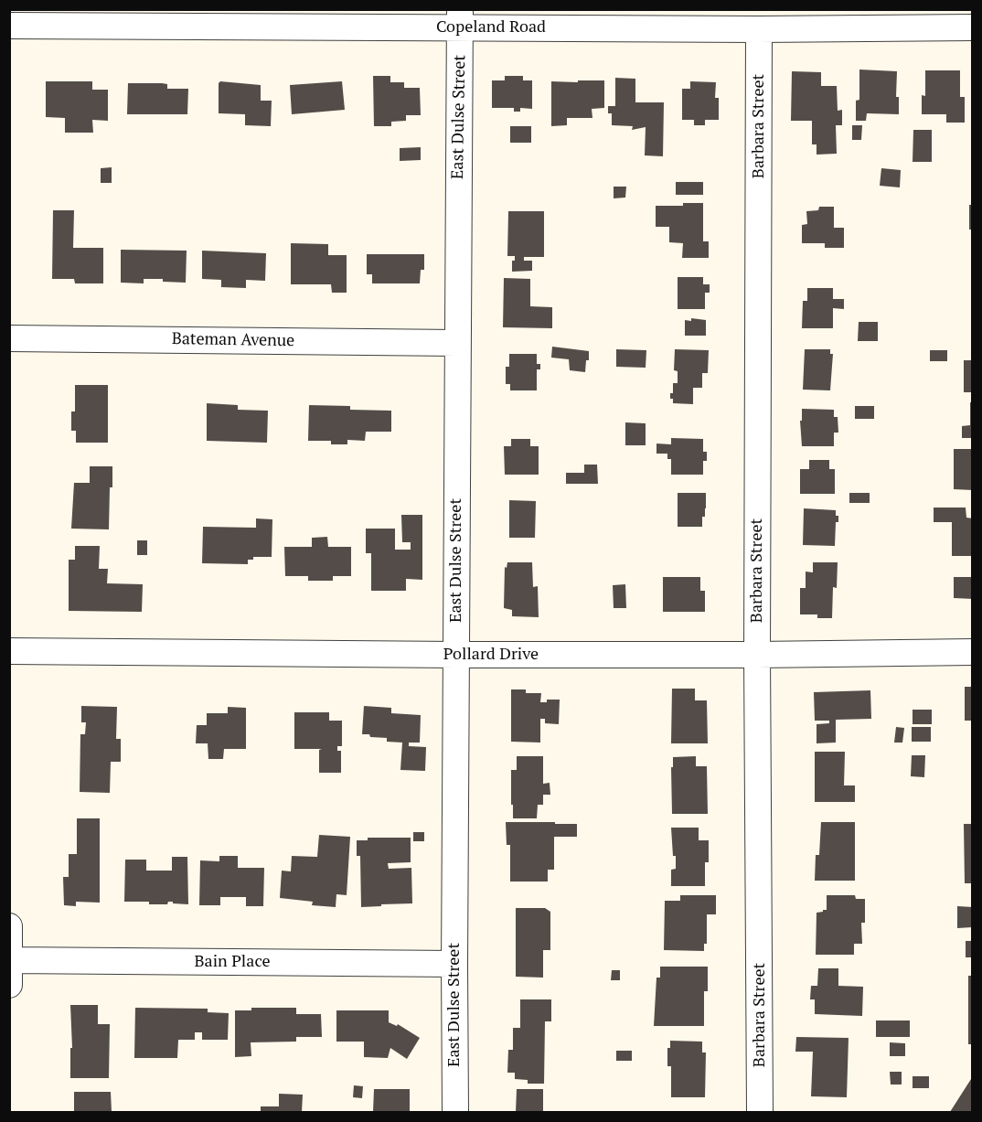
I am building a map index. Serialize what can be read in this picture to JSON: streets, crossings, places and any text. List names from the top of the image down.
{
  "streets": {
    "street": [
      "Copeland Road",
      "East Dulse Street",
      "Barbara Street",
      "Bateman Avenue",
      "Pollard Drive",
      "Bain Place"
    ]
  },
  "crossings": [
    ["Copeland Road", "East Dulse Street"],
    ["Copeland Road", "Barbara Street"],
    ["East Dulse Street", "Bateman Avenue"],
    ["East Dulse Street", "Pollard Drive"],
    ["East Dulse Street", "Bain Place"],
    ["Barbara Street", "Pollard Drive"]
  ]
}
